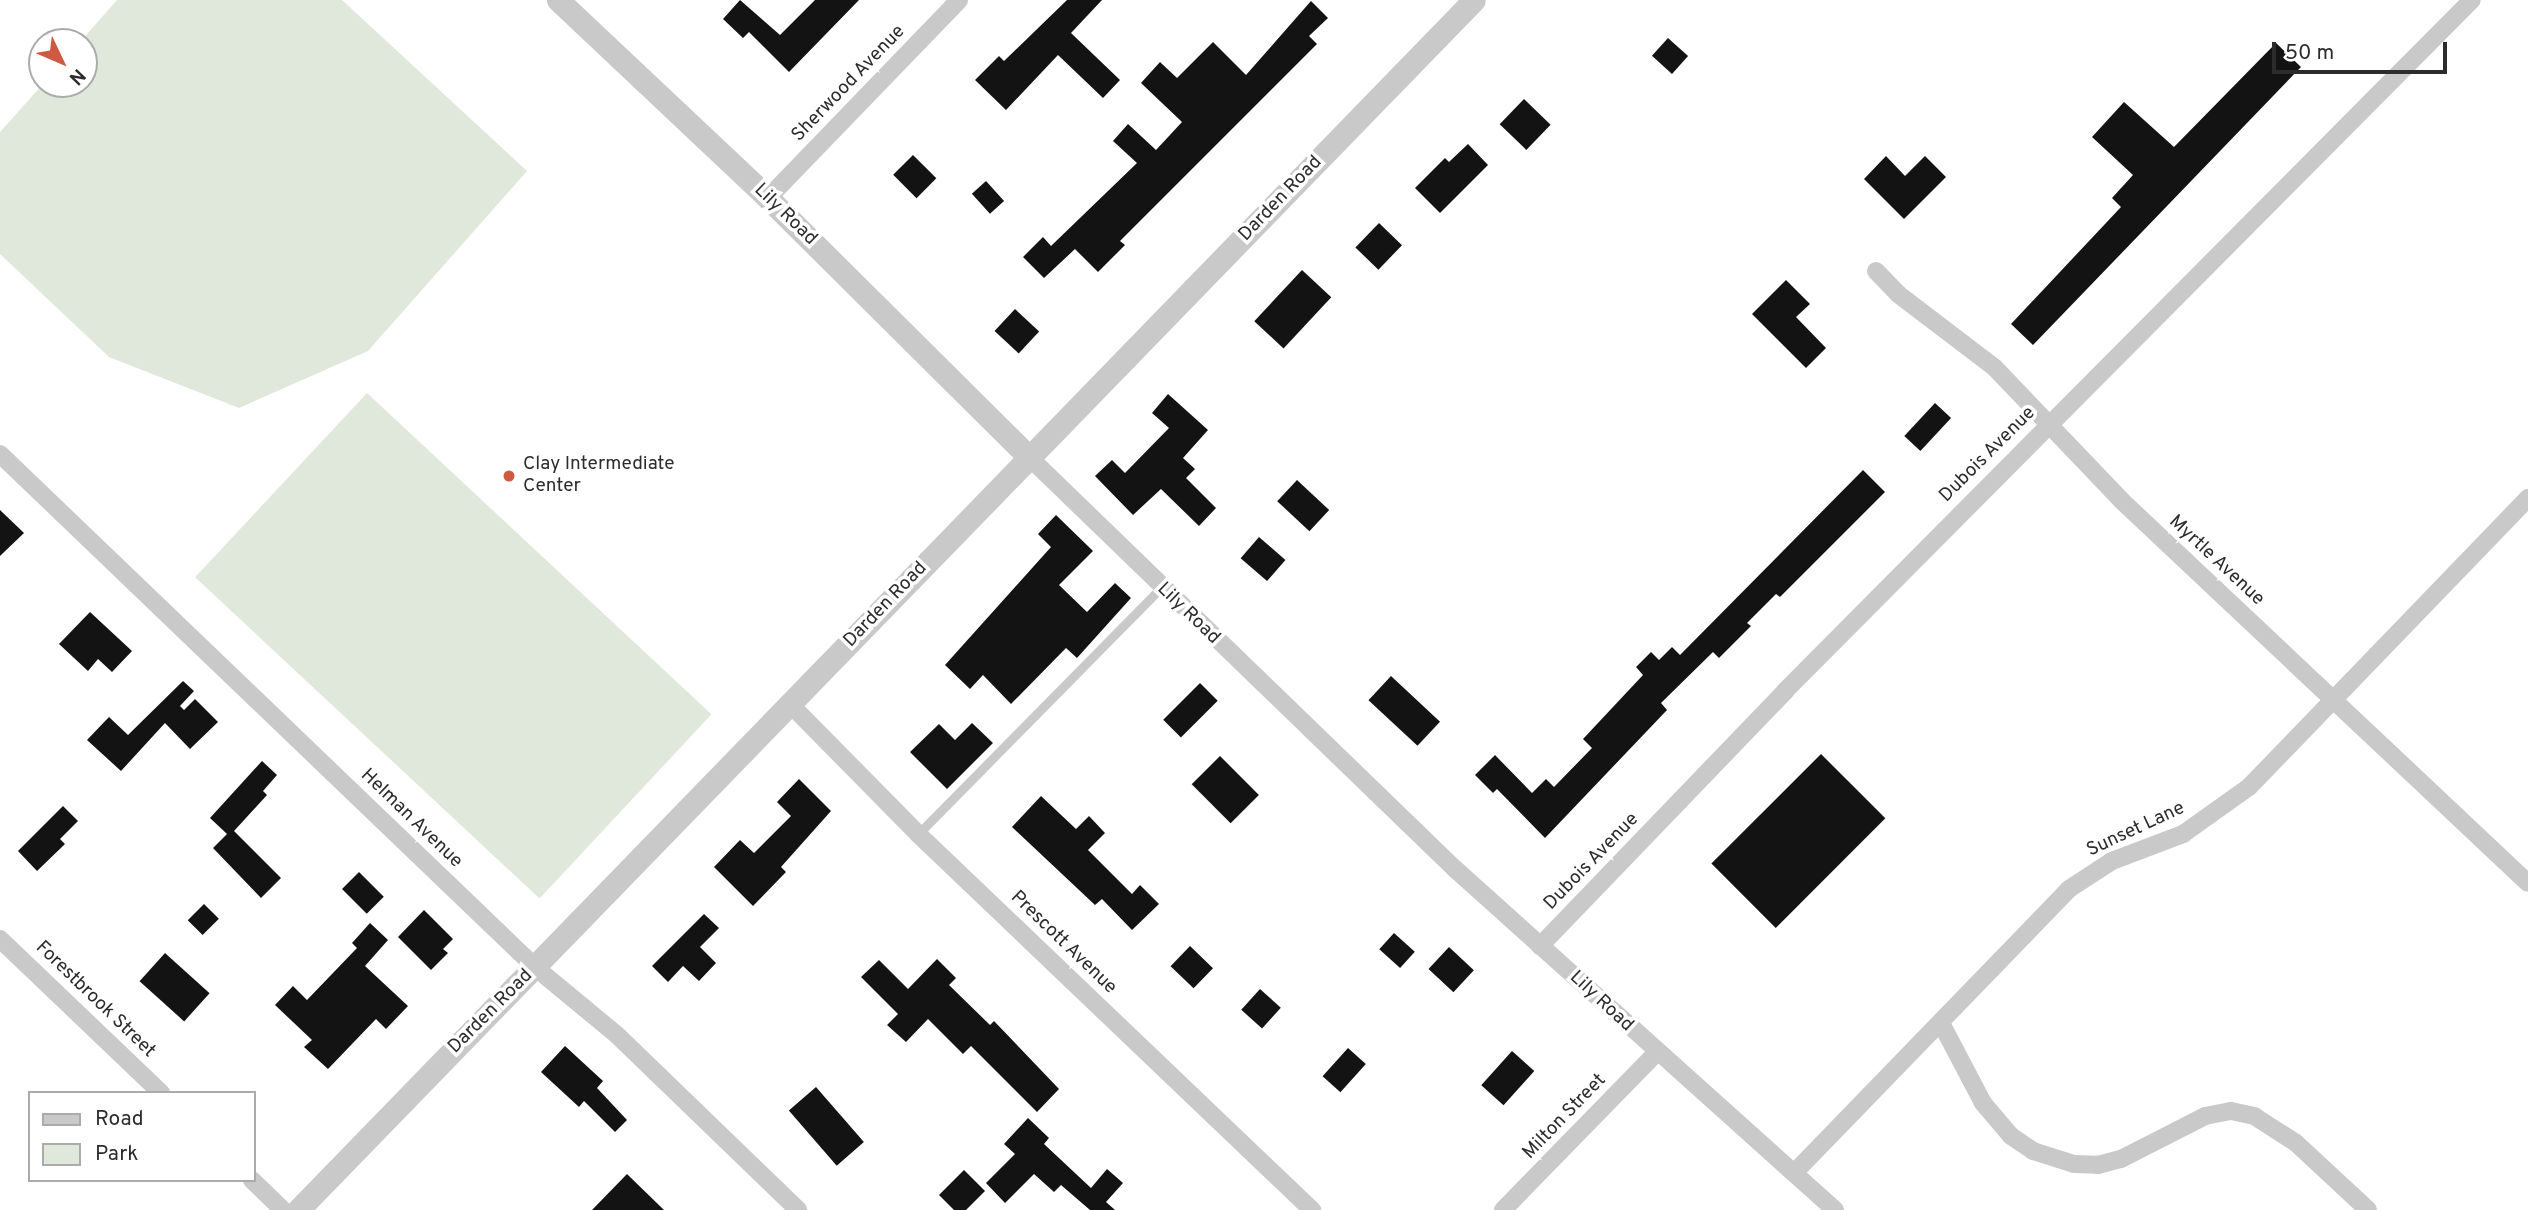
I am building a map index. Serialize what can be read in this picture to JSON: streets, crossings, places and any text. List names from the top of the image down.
{
  "streets": {
    "street": [
      "Sherwood Avenue",
      "Darden Road",
      "Lily Road",
      "Dubois Avenue",
      "Myrtle Avenue",
      "Helman Avenue",
      "Sunset Lane",
      "Prescott Avenue",
      "Forestbrook Street",
      "Milton Street"
    ]
  },
  "crossings": [
    ["Sherwood Avenue", "Lily Road"],
    ["Darden Road", "Lily Road"],
    ["Darden Road", "Helman Avenue"],
    ["Darden Road", "Prescott Avenue"],
    ["Lily Road", "Dubois Avenue"],
    ["Lily Road", "Sunset Lane"],
    ["Lily Road", "Milton Street"],
    ["Dubois Avenue", "Myrtle Avenue"],
    ["Myrtle Avenue", "Sunset Lane"]
  ],
  "places": ["Clay Intermediate Center"],
  "legend": ["Road", "Park"],
  "scale_bar": "50 m",
  "north": "bottom right"
}
